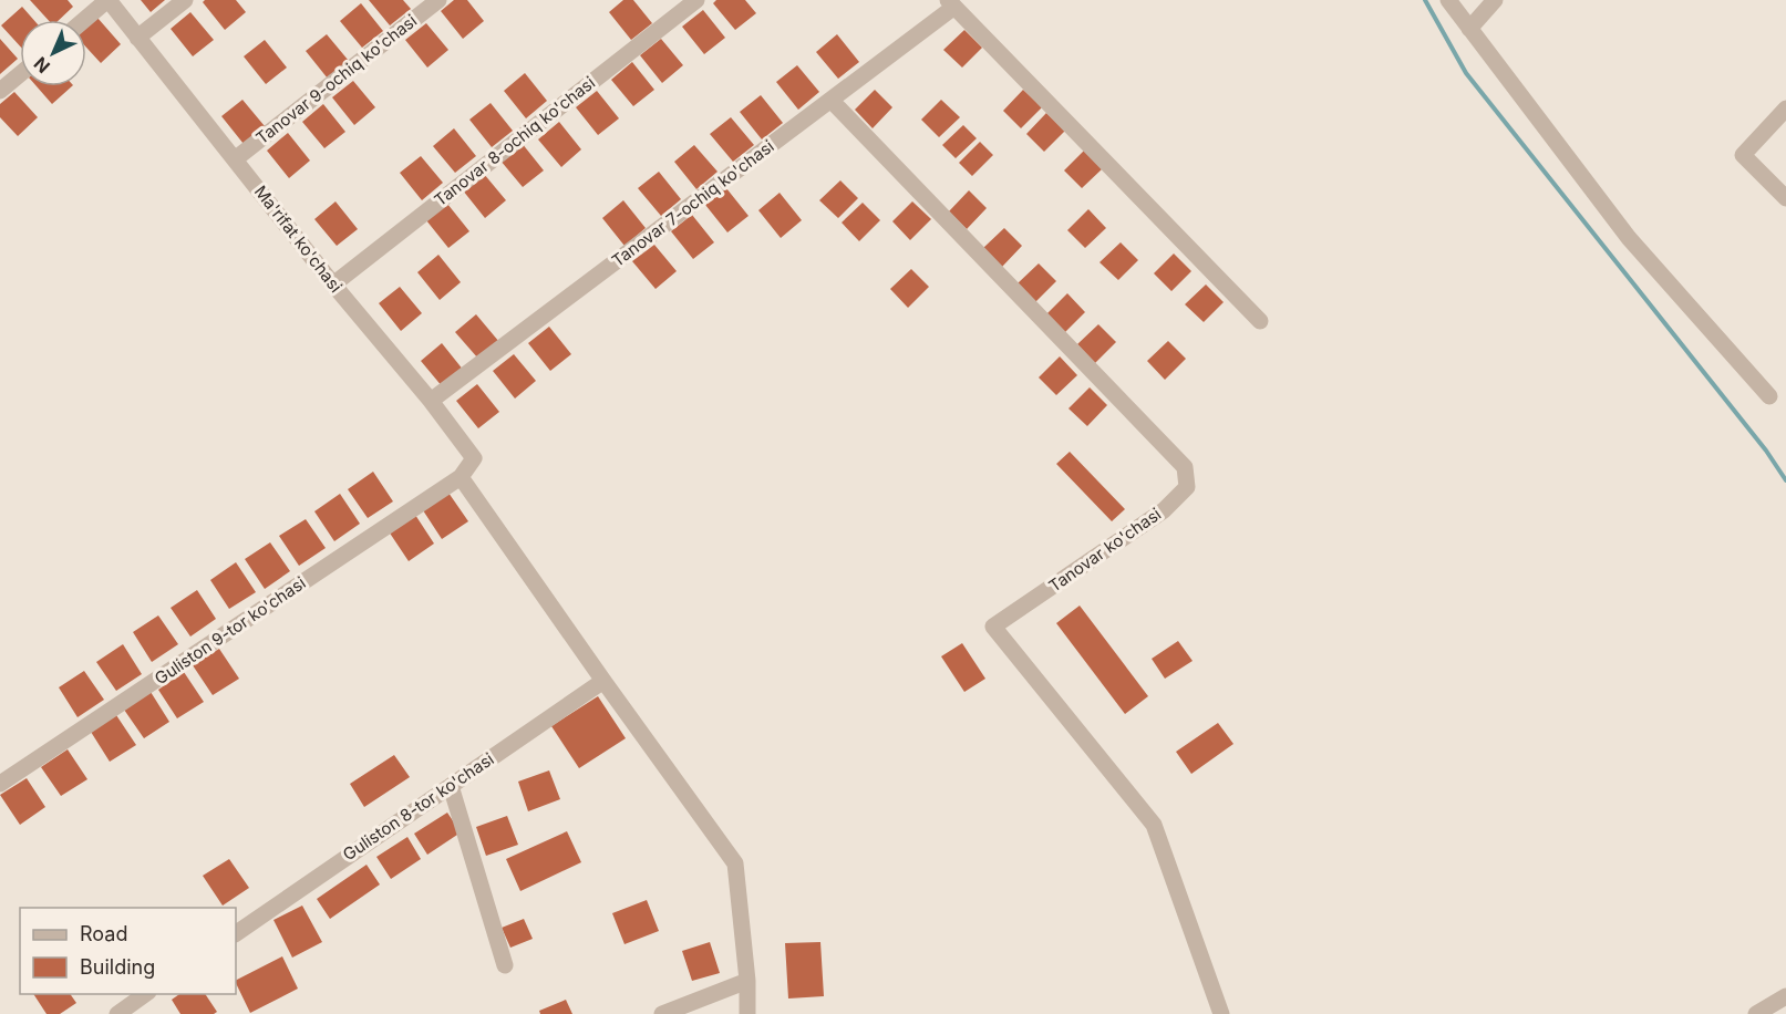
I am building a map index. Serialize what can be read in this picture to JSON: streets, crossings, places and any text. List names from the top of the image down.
{
  "streets": {
    "street": [
      "Tanovar 9-ochiq ko'chasi",
      "Tanovar 8-ochiq ko'chasi",
      "Tanovar 7-ochiq ko'chasi",
      "Ma'rifat ko'chasi",
      "Tanovar ko'chasi",
      "Guliston 9-tor ko'chasi",
      "Guliston 8-tor ko'chasi"
    ]
  },
  "crossings": [
    ["Tanovar 9-ochiq ko'chasi", "Ma'rifat ko'chasi"],
    ["Tanovar 8-ochiq ko'chasi", "Ma'rifat ko'chasi"],
    ["Tanovar 7-ochiq ko'chasi", "Ma'rifat ko'chasi"],
    ["Tanovar 7-ochiq ko'chasi", "Tanovar ko'chasi"],
    ["Ma'rifat ko'chasi", "Guliston 9-tor ko'chasi"]
  ],
  "legend": ["Road", "Building"],
  "north": "bottom left"
}
